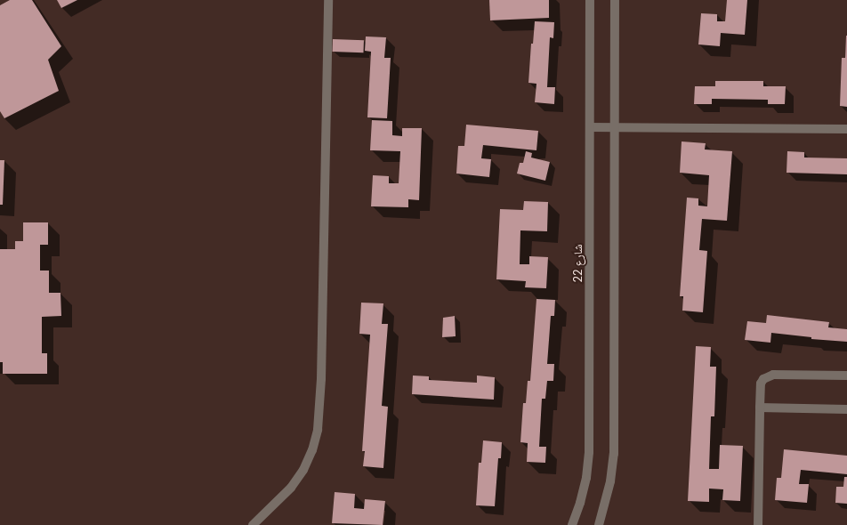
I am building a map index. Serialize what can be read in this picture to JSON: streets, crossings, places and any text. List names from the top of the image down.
{
  "streets": {
    "street": ["شارع 22"]
  }
}
